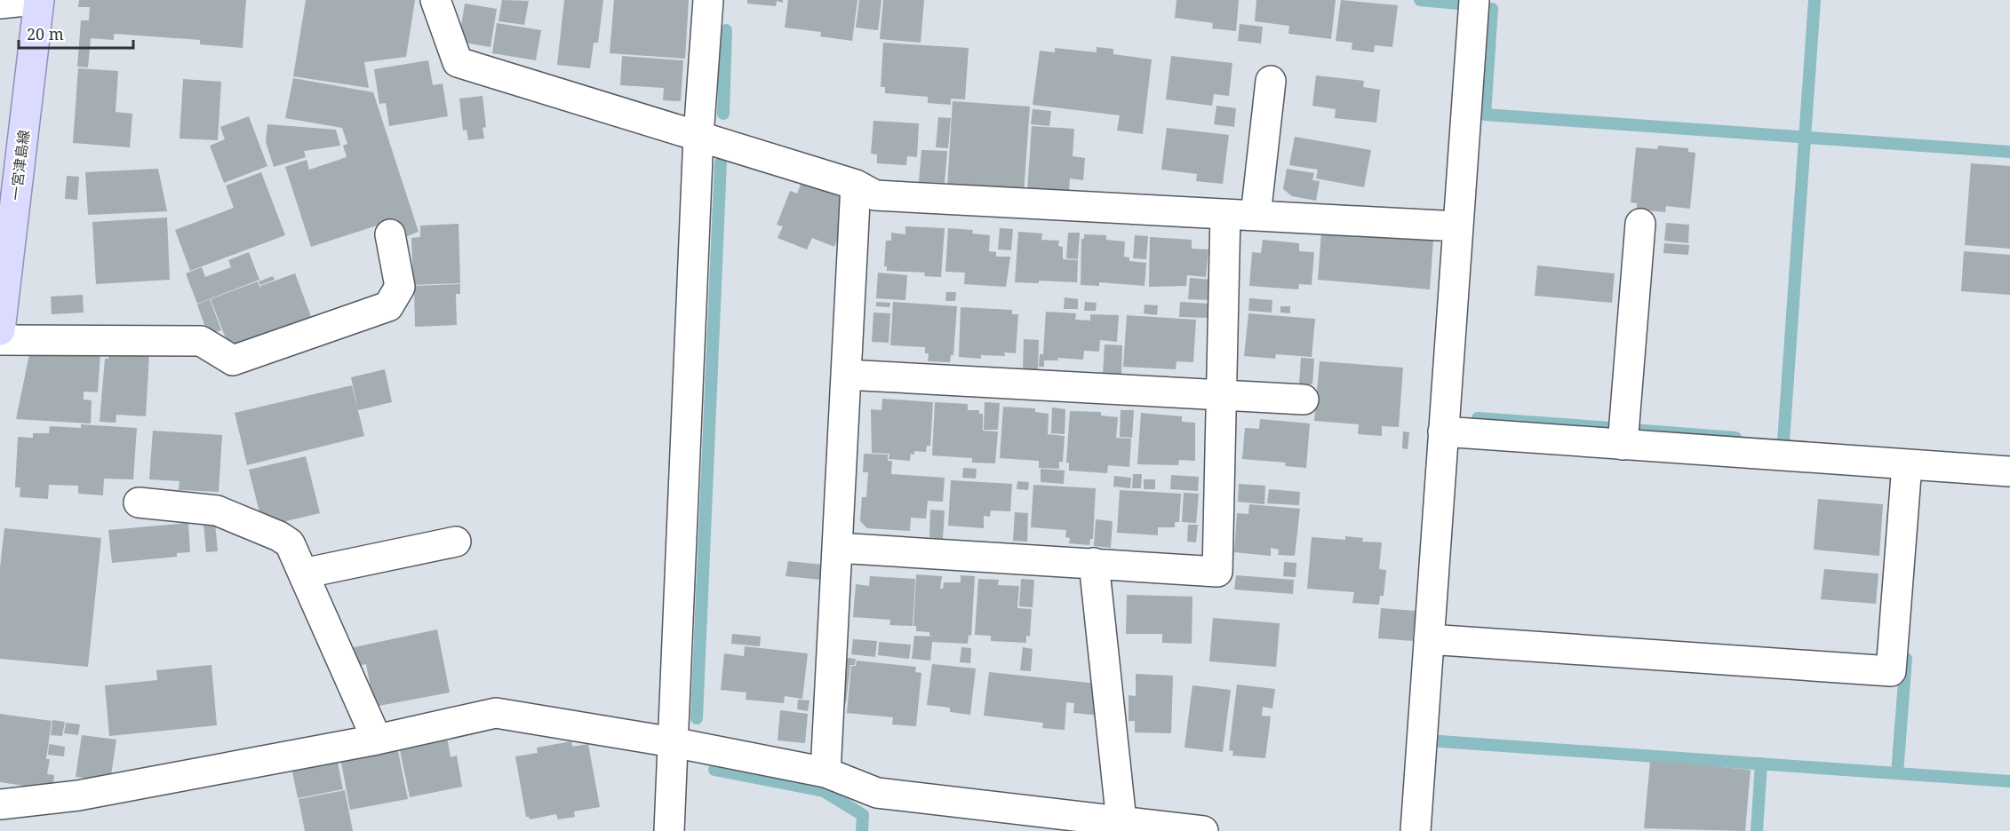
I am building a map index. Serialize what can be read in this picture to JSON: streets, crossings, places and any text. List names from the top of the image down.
{
  "streets": {
    "main road": ["一宮津島線"]
  },
  "scale_bar": "20 m"
}
